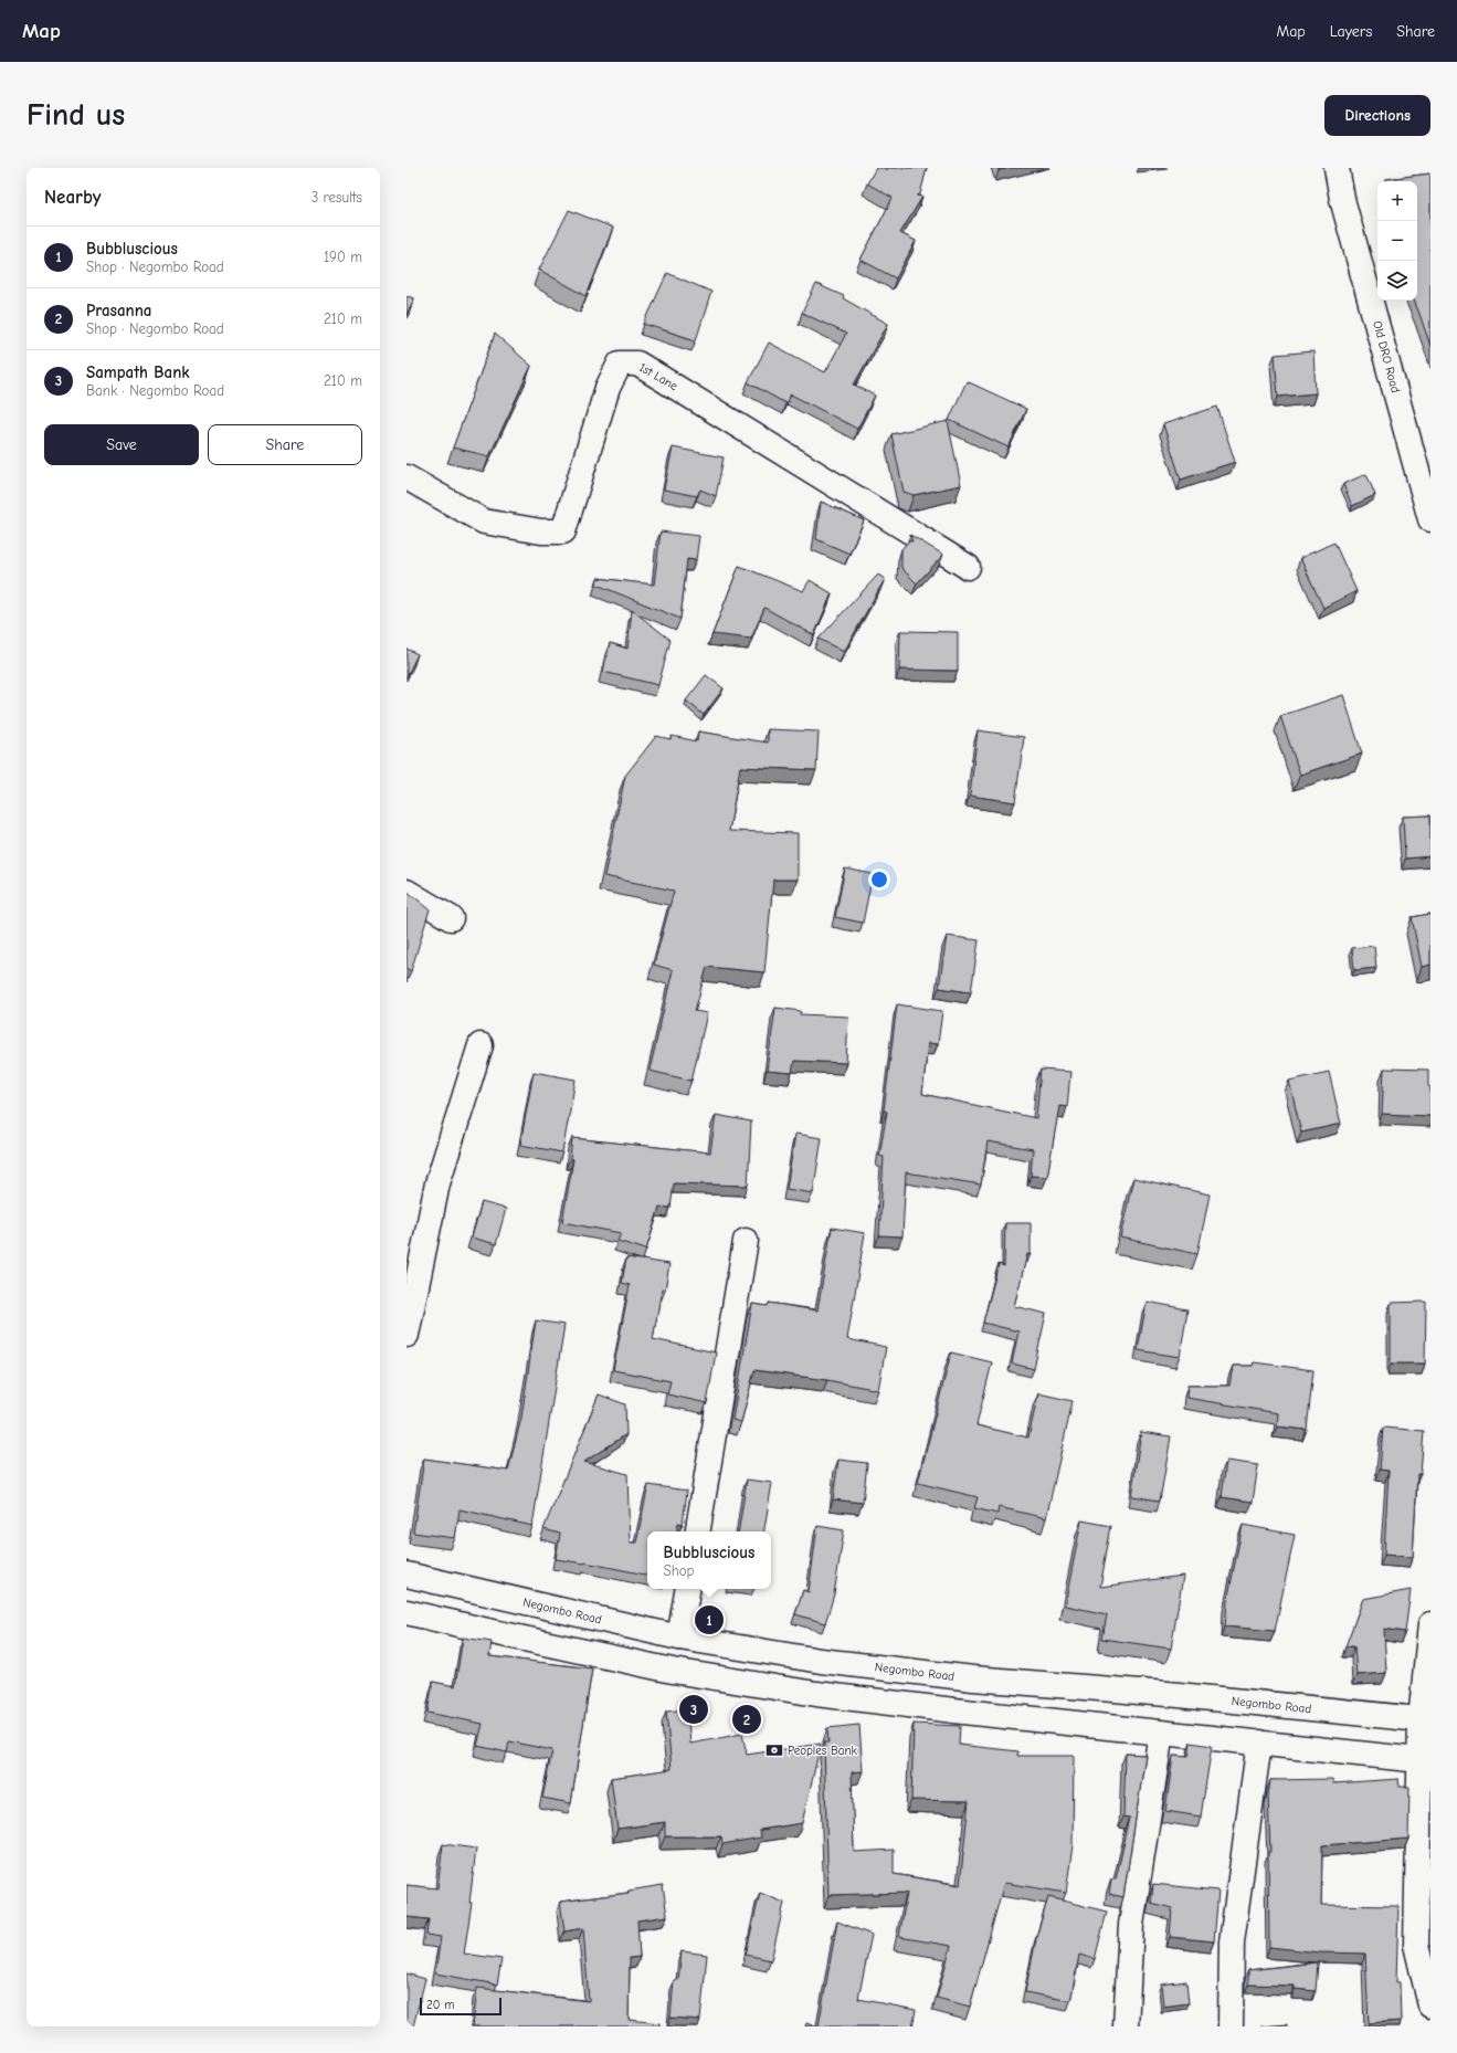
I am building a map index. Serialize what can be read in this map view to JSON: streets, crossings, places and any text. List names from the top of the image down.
{
  "streets": {
    "main road": ["Old DRO Road", "1st Lane", "Negombo Road"]
  },
  "places": {
    "bank": ["Peoples Bank"]
  },
  "scale_bar": "20 m",
  "page": {
    "header": "Map",
    "nav": ["Map", "Layers", "Share"],
    "buttons": [
      "Directions",
      ["Save", "Share"]
    ],
    "title": "Find us",
    "heading": ["Nearby", "3 results"],
    "map_buttons": ["+", "−"],
    "list": [
      {
        "mark": "1",
        "name": "Bubbluscious",
        "note": "Shop · Negombo Road",
        "value": "190 m"
      },
      {
        "mark": "2",
        "name": "Prasanna",
        "note": "Shop · Negombo Road",
        "value": "210 m"
      },
      {
        "mark": "3",
        "name": "Sampath Bank",
        "note": "Bank · Negombo Road",
        "value": "210 m"
      }
    ],
    "popup": ["Bubbluscious", "Shop"],
    "pins": ["1", "3", "2"],
    "scale": "20 m"
  }
}
